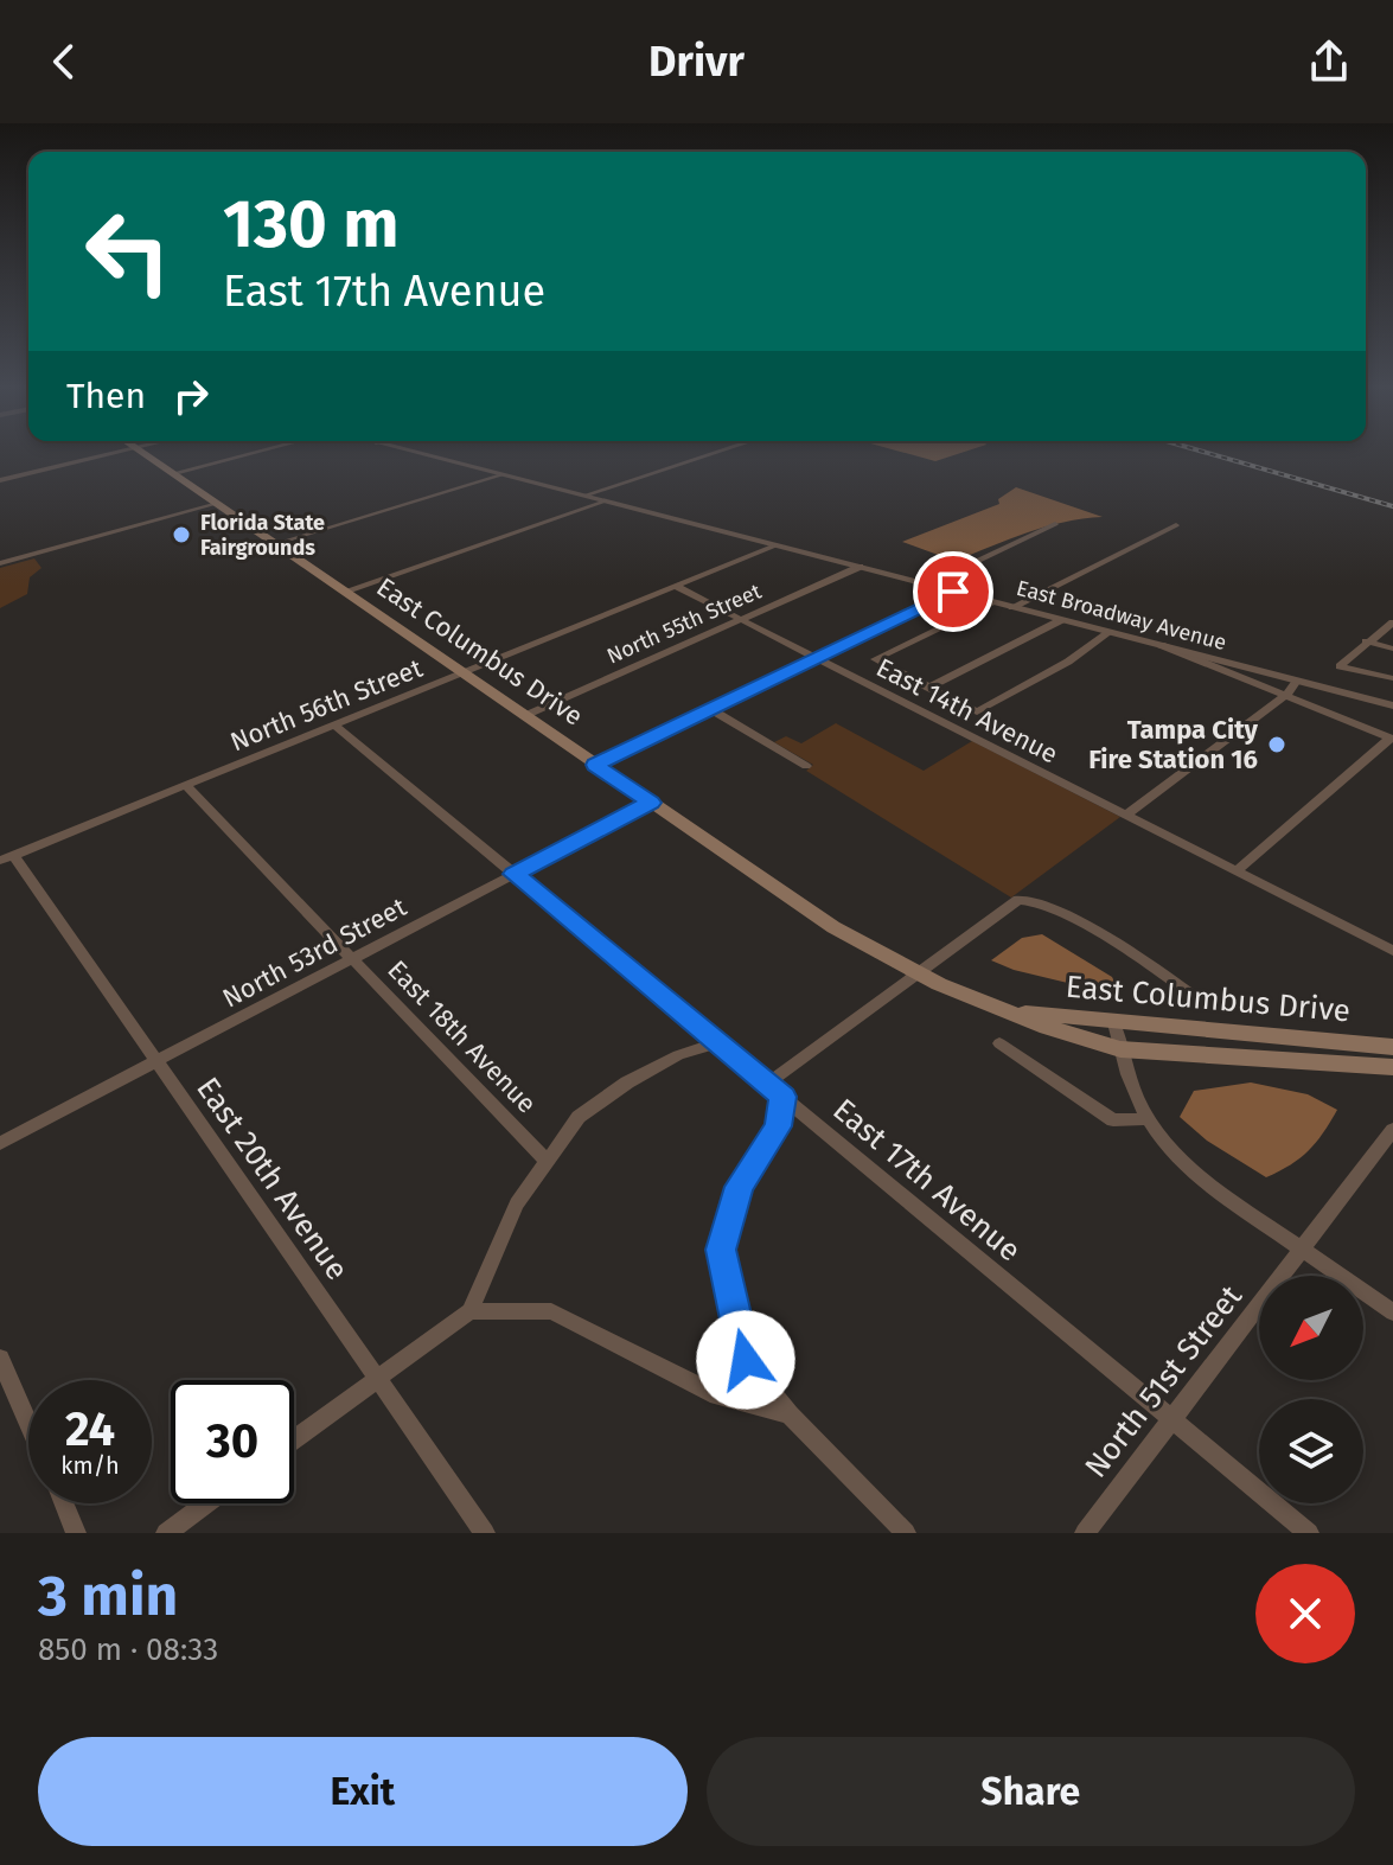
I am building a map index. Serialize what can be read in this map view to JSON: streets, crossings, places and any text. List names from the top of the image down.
{
  "streets": {
    "main road": ["East Columbus Drive"],
    "street": [
      "East Broadway Avenue",
      "North 55th Street",
      "North 56th Street",
      "East 14th Avenue",
      "North 53rd Street",
      "East 18th Avenue",
      "East 20th Avenue",
      "East 17th Avenue",
      "North 51st Street"
    ]
  },
  "crossings": [
    ["East Broadway Avenue", "North 55th Street"],
    ["East Broadway Avenue", "North 56th Street"],
    ["North 55th Street", "East Columbus Drive"],
    ["North 55th Street", "East 14th Avenue"],
    ["East Columbus Drive", "North 56th Street"],
    ["East Columbus Drive", "North 53rd Street"],
    ["North 56th Street", "East 14th Avenue"],
    ["North 56th Street", "East 18th Avenue"],
    ["North 56th Street", "East 20th Avenue"],
    ["North 56th Street", "East 17th Avenue"],
    ["North 53rd Street", "East 18th Avenue"],
    ["North 53rd Street", "East 20th Avenue"],
    ["North 53rd Street", "East 17th Avenue"],
    ["East 17th Avenue", "North 51st Street"]
  ],
  "places": ["Florida State Fairgrounds", "Tampa City Fire Station 16"],
  "north": "bottom left",
  "page": {
    "header": "Drivr",
    "turn": ["130 m", "East 17th Avenue"],
    "then": "Then",
    "speed": "24 km/h",
    "limit": "30",
    "heading": ["3 min", "850 m · 08:33"],
    "buttons": ["Exit", "Share"]
  }
}
